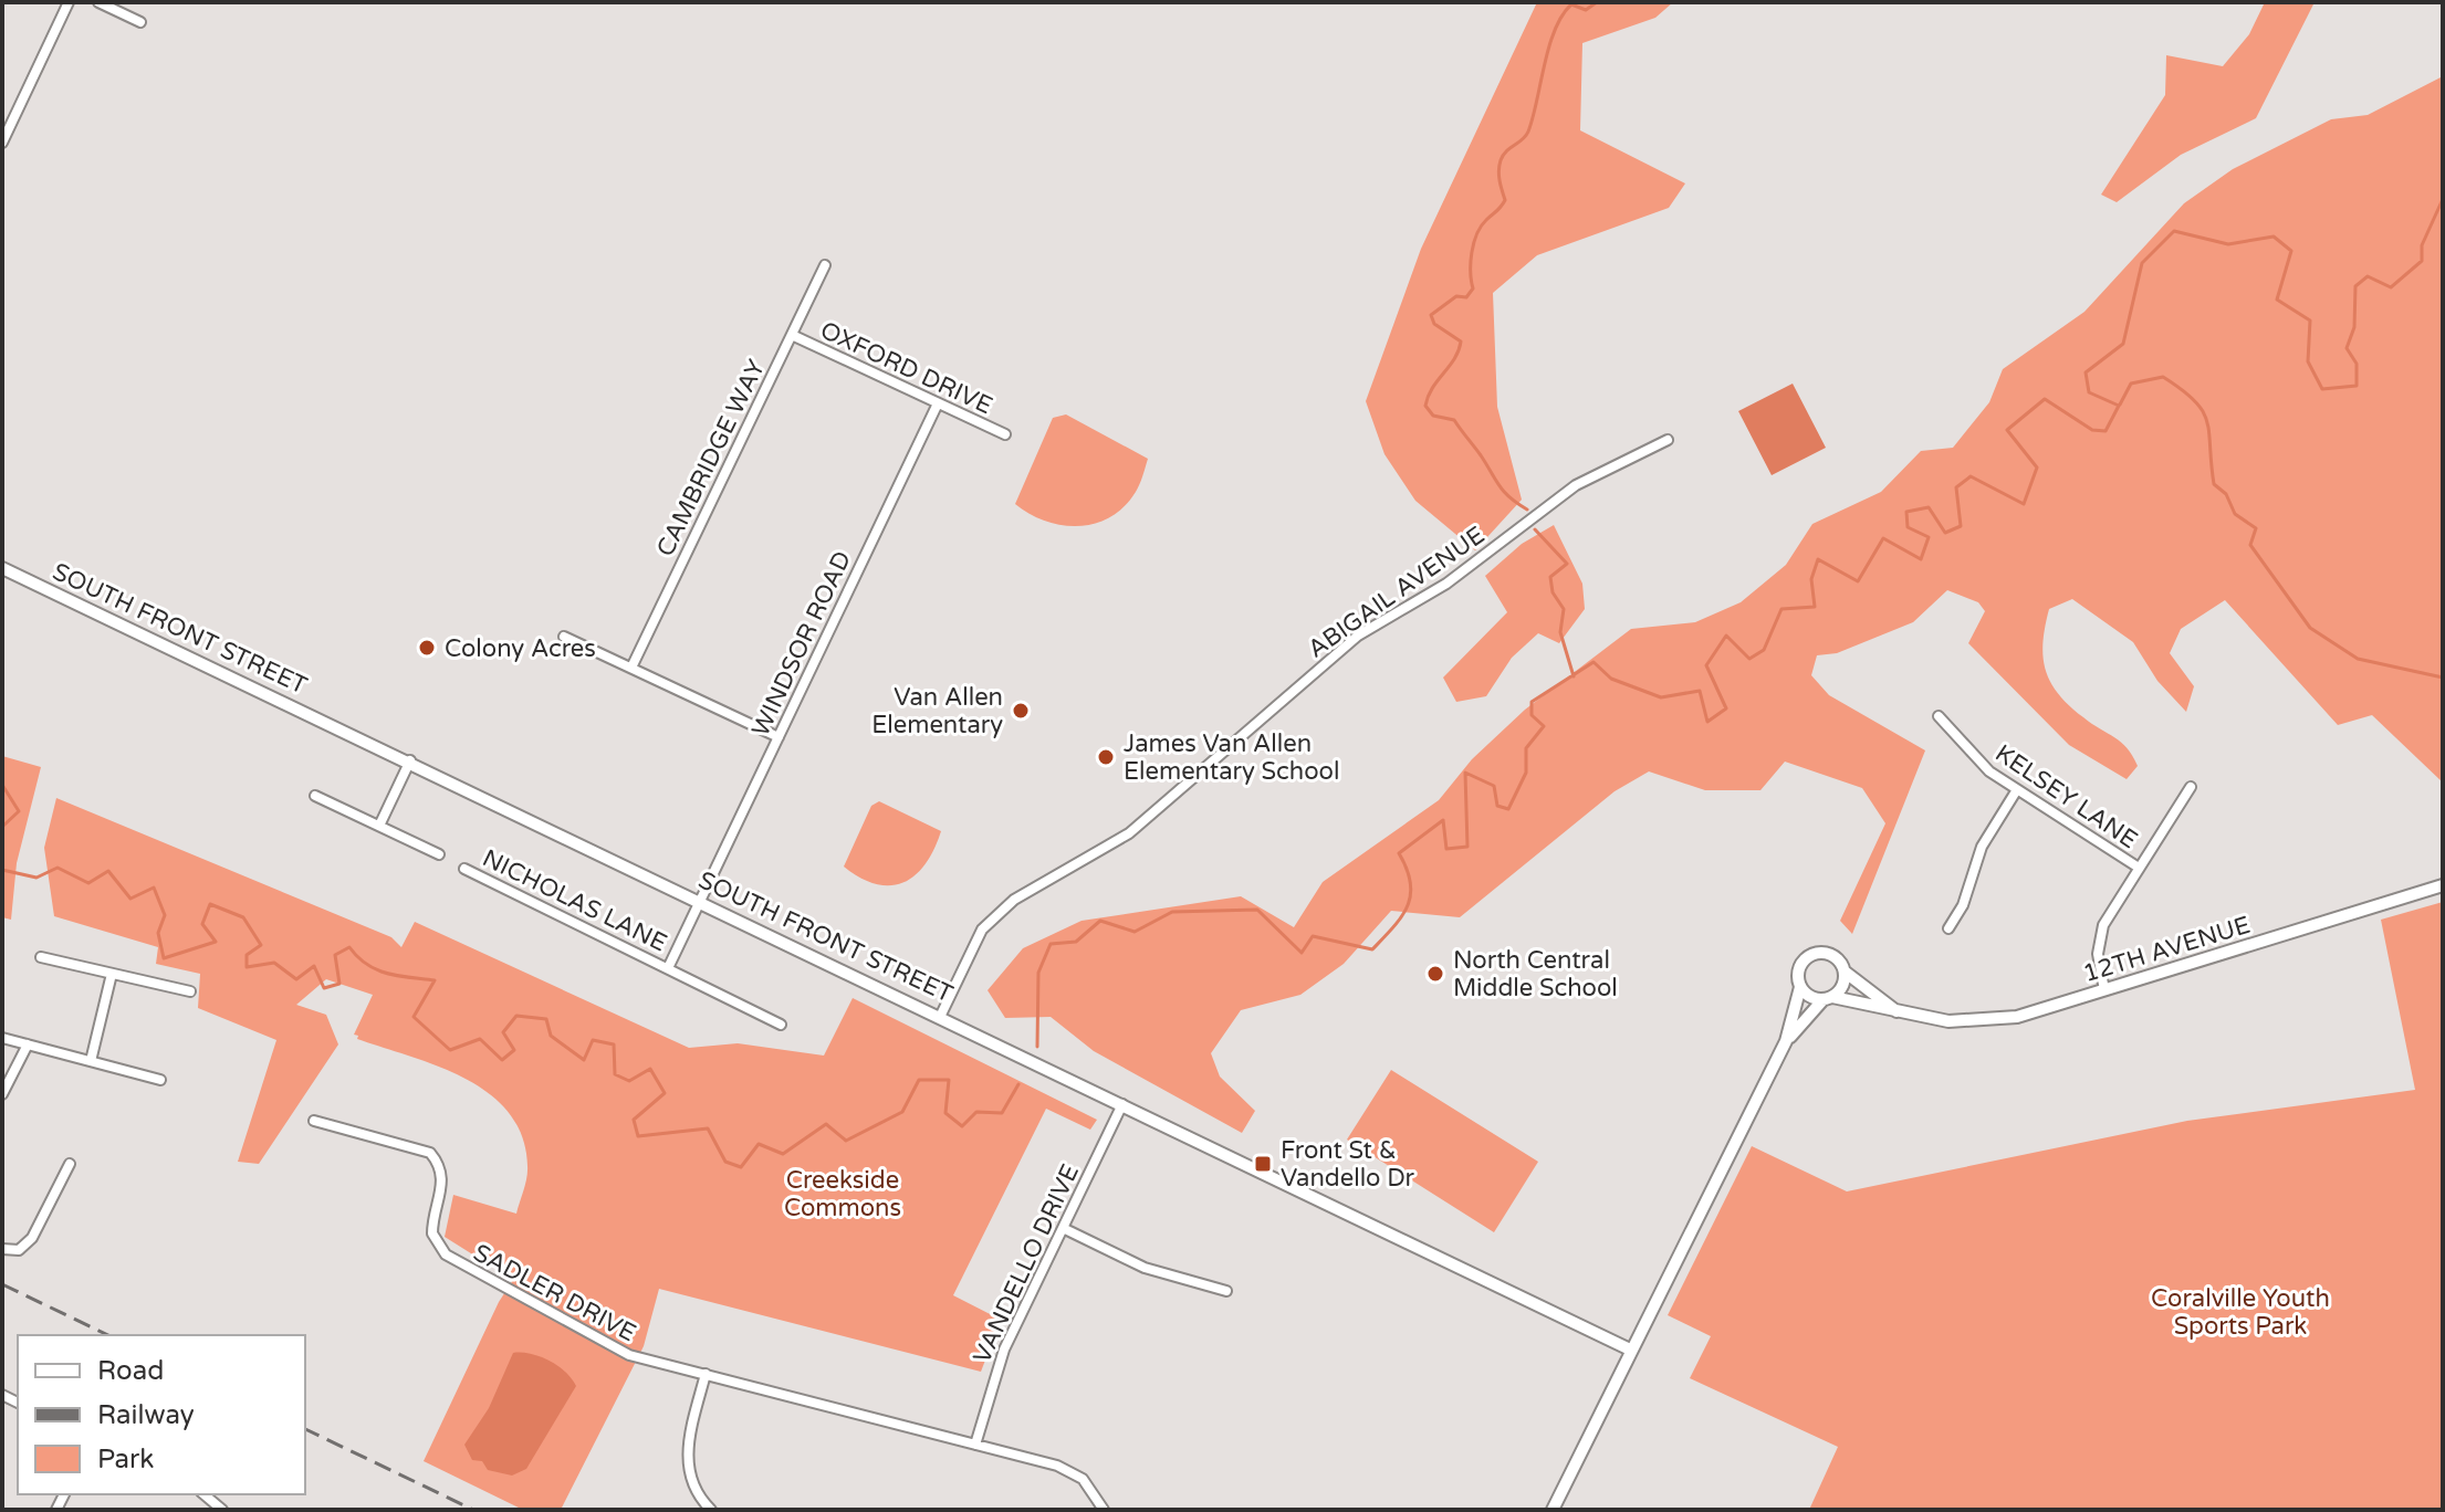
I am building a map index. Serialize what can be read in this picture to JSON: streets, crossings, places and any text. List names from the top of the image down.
{
  "streets": {
    "street": [
      "OXFORD DRIVE",
      "CAMBRIDGE WAY",
      "ABIGAIL AVENUE",
      "SOUTH FRONT STREET",
      "WINDSOR ROAD",
      "KELSEY LANE",
      "NICHOLAS LANE",
      "12TH AVENUE",
      "VANDELLO DRIVE",
      "SADLER DRIVE"
    ]
  },
  "crossings": [
    ["OXFORD DRIVE", "CAMBRIDGE WAY"],
    ["OXFORD DRIVE", "WINDSOR ROAD"],
    ["ABIGAIL AVENUE", "SOUTH FRONT STREET"],
    ["SOUTH FRONT STREET", "WINDSOR ROAD"],
    ["SOUTH FRONT STREET", "NICHOLAS LANE"],
    ["SOUTH FRONT STREET", "VANDELLO DRIVE"],
    ["WINDSOR ROAD", "NICHOLAS LANE"],
    ["VANDELLO DRIVE", "SADLER DRIVE"]
  ],
  "parks": ["Creekside Commons", "Coralville Youth Sports Park"],
  "places": {
    "other": [
      "Colony Acres",
      "Van Allen Elementary",
      "James Van Allen Elementary School",
      "North Central Middle School"
    ],
    "transit": ["Front St & Vandello Dr"]
  },
  "legend": ["Road", "Railway", "Park"]
}
